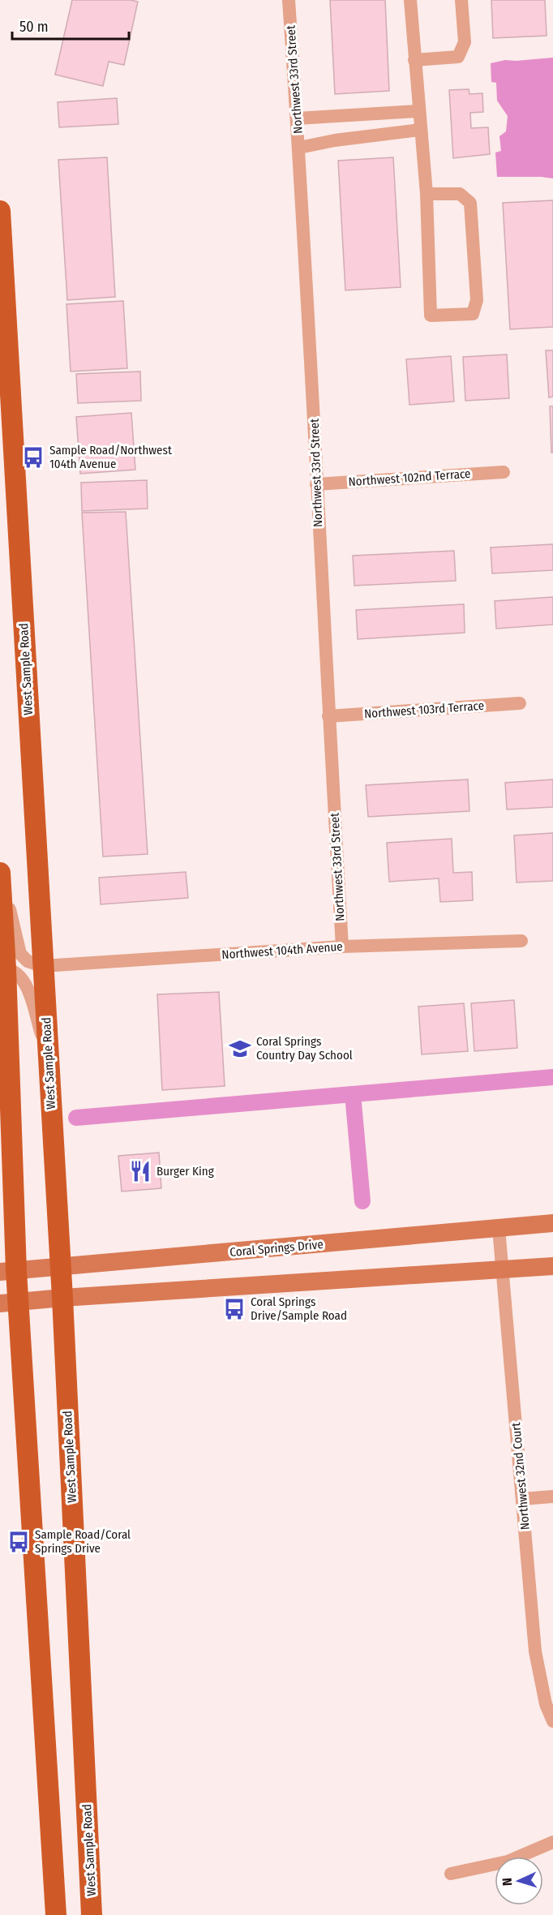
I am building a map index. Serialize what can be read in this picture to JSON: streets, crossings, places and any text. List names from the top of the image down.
{
  "streets": {
    "main road": ["West Sample Road", "Coral Springs Drive"],
    "street": [
      "Northwest 33rd Street",
      "Northwest 102nd Terrace",
      "Northwest 103rd Terrace",
      "Northwest 104th Avenue",
      "Northwest 32nd Court"
    ]
  },
  "crossings": [
    ["Northwest 33rd Street", "Northwest 102nd Terrace"],
    ["Northwest 33rd Street", "Northwest 103rd Terrace"],
    ["Northwest 33rd Street", "Northwest 104th Avenue"],
    ["West Sample Road", "Northwest 104th Avenue"],
    ["West Sample Road", "Coral Springs Drive"],
    ["Coral Springs Drive", "Northwest 32nd Court"]
  ],
  "places": {
    "bus stop": ["Sample Road/Northwest 104th Avenue", "Coral Springs Drive/Sample Road", "Sample Road/Coral Springs Drive"],
    "school or university": ["Coral Springs Country Day School"],
    "restaurant": ["Burger King"]
  },
  "scale_bar": "50 m",
  "north": "left"
}
